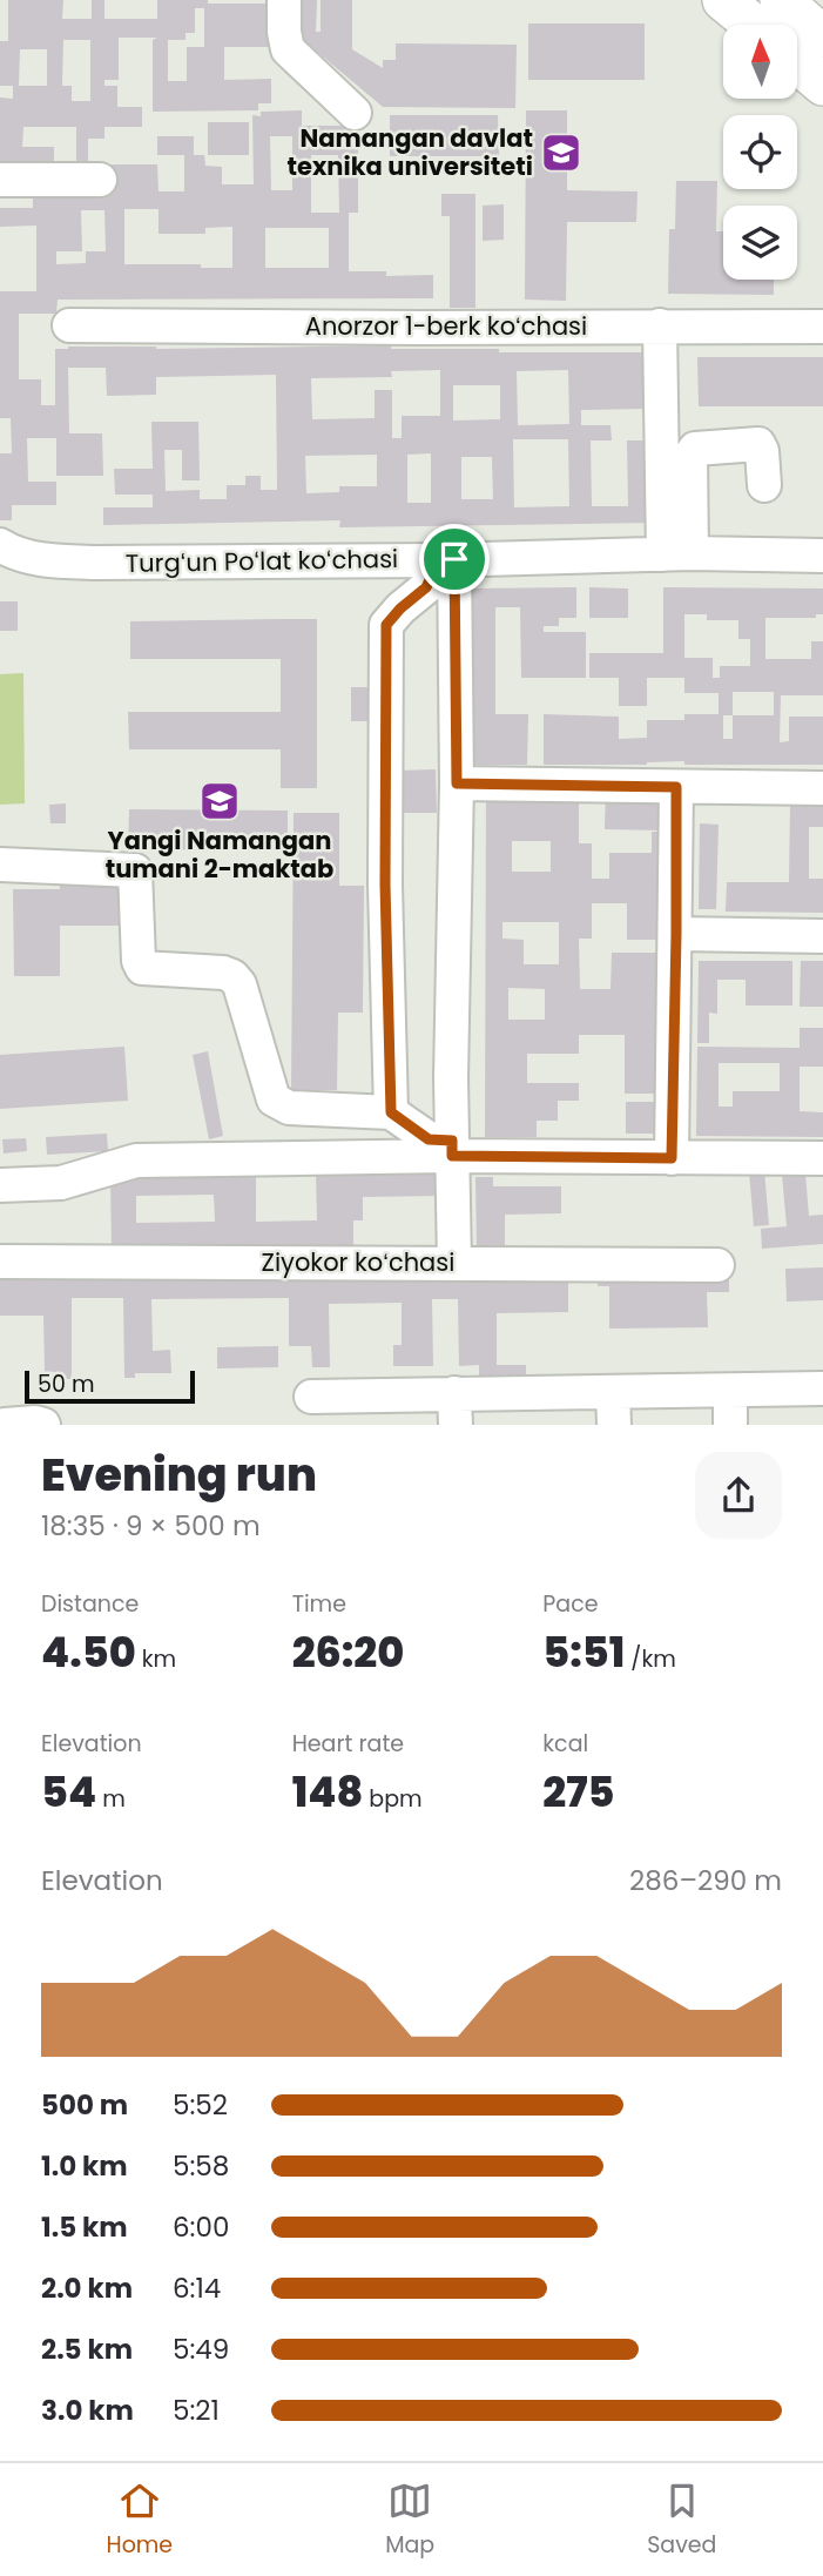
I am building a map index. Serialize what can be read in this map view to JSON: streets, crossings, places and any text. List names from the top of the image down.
{
  "streets": {
    "street": ["Anorzor 1-berk koʻchasi", "Turgʻun Poʻlat koʻchasi", "Ziyokor koʻchasi"]
  },
  "places": {
    "school or university": ["Namangan davlat texnika universiteti", "Yangi Namangan tumani 2-maktab"]
  },
  "scale_bar": "50 m",
  "north": "top",
  "page": {
    "scale": "50 m",
    "heading": ["Evening run", "18:35 · 9 × 500 m"],
    "stats": [
      ["Distance", "4.50 km"],
      ["Time", "26:20"],
      ["Pace", "5:51 /km"],
      ["Elevation", "54 m"],
      ["Heart rate", "148 bpm"],
      ["kcal", "275"]
    ],
    "chart": ["Elevation", "286–290 m"],
    "list": [
      {
        "name": "500 m",
        "note": "5:52"
      },
      {
        "name": "1.0 km",
        "note": "5:58"
      },
      {
        "name": "1.5 km",
        "note": "6:00"
      },
      {
        "name": "2.0 km",
        "note": "6:14"
      },
      {
        "name": "2.5 km",
        "note": "5:49"
      },
      {
        "name": "3.0 km",
        "note": "5:21"
      }
    ],
    "tabs": ["Home", "Map", "Saved"]
  }
}
